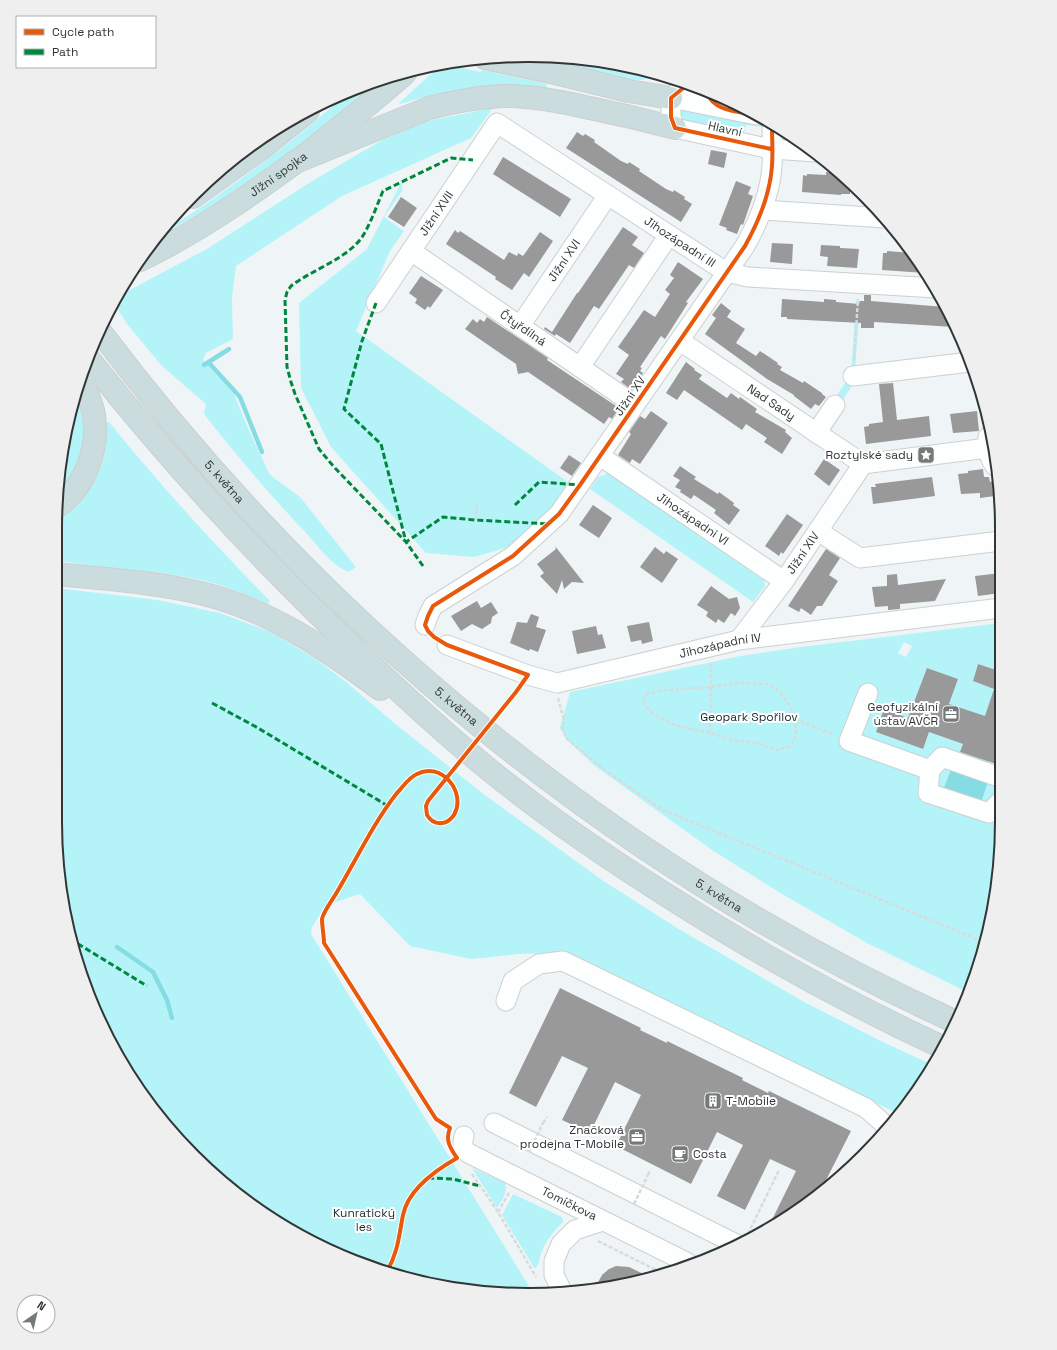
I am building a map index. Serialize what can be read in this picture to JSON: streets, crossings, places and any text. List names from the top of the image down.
{
  "streets": {
    "highway": ["Jižní spojka", "5. května"],
    "street": [
      "Hlavní",
      "Jižní XVII",
      "Jihozápadní III",
      "Jižní XVI",
      "Čtyřdílná",
      "Jižní XV",
      "Nad Sady",
      "Jihozápadni VI",
      "Jižní XIV",
      "Jihozápadní IV",
      "Tomíčkova"
    ]
  },
  "crossings": [
    ["Hlavní", "Jižní XV"],
    ["Jižní XVII", "Jihozápadní III"],
    ["Jižní XVII", "Čtyřdílná"],
    ["Jihozápadní III", "Jižní XVI"],
    ["Jihozápadní III", "Jižní XV"],
    ["Jižní XVI", "Čtyřdílná"],
    ["Čtyřdílná", "Jižní XV"],
    ["Jižní XV", "Nad Sady"],
    ["Jižní XV", "Jihozápadni VI"],
    ["Nad Sady", "Jižní XIV"],
    ["Jihozápadni VI", "Jižní XIV"],
    ["Jižní XIV", "Jihozápadní IV"]
  ],
  "parks": ["Geopark Spořilov", "Kunratický les"],
  "places": {
    "place": ["Roztylské sady"],
    "office": ["Geofyzikální ústav AVČR", "Značková prodejna T-Mobile"],
    "building": ["T-Mobile"],
    "cafe": ["Costa"]
  },
  "legend": ["Cycle path", "Path"],
  "north": "top right"
}
